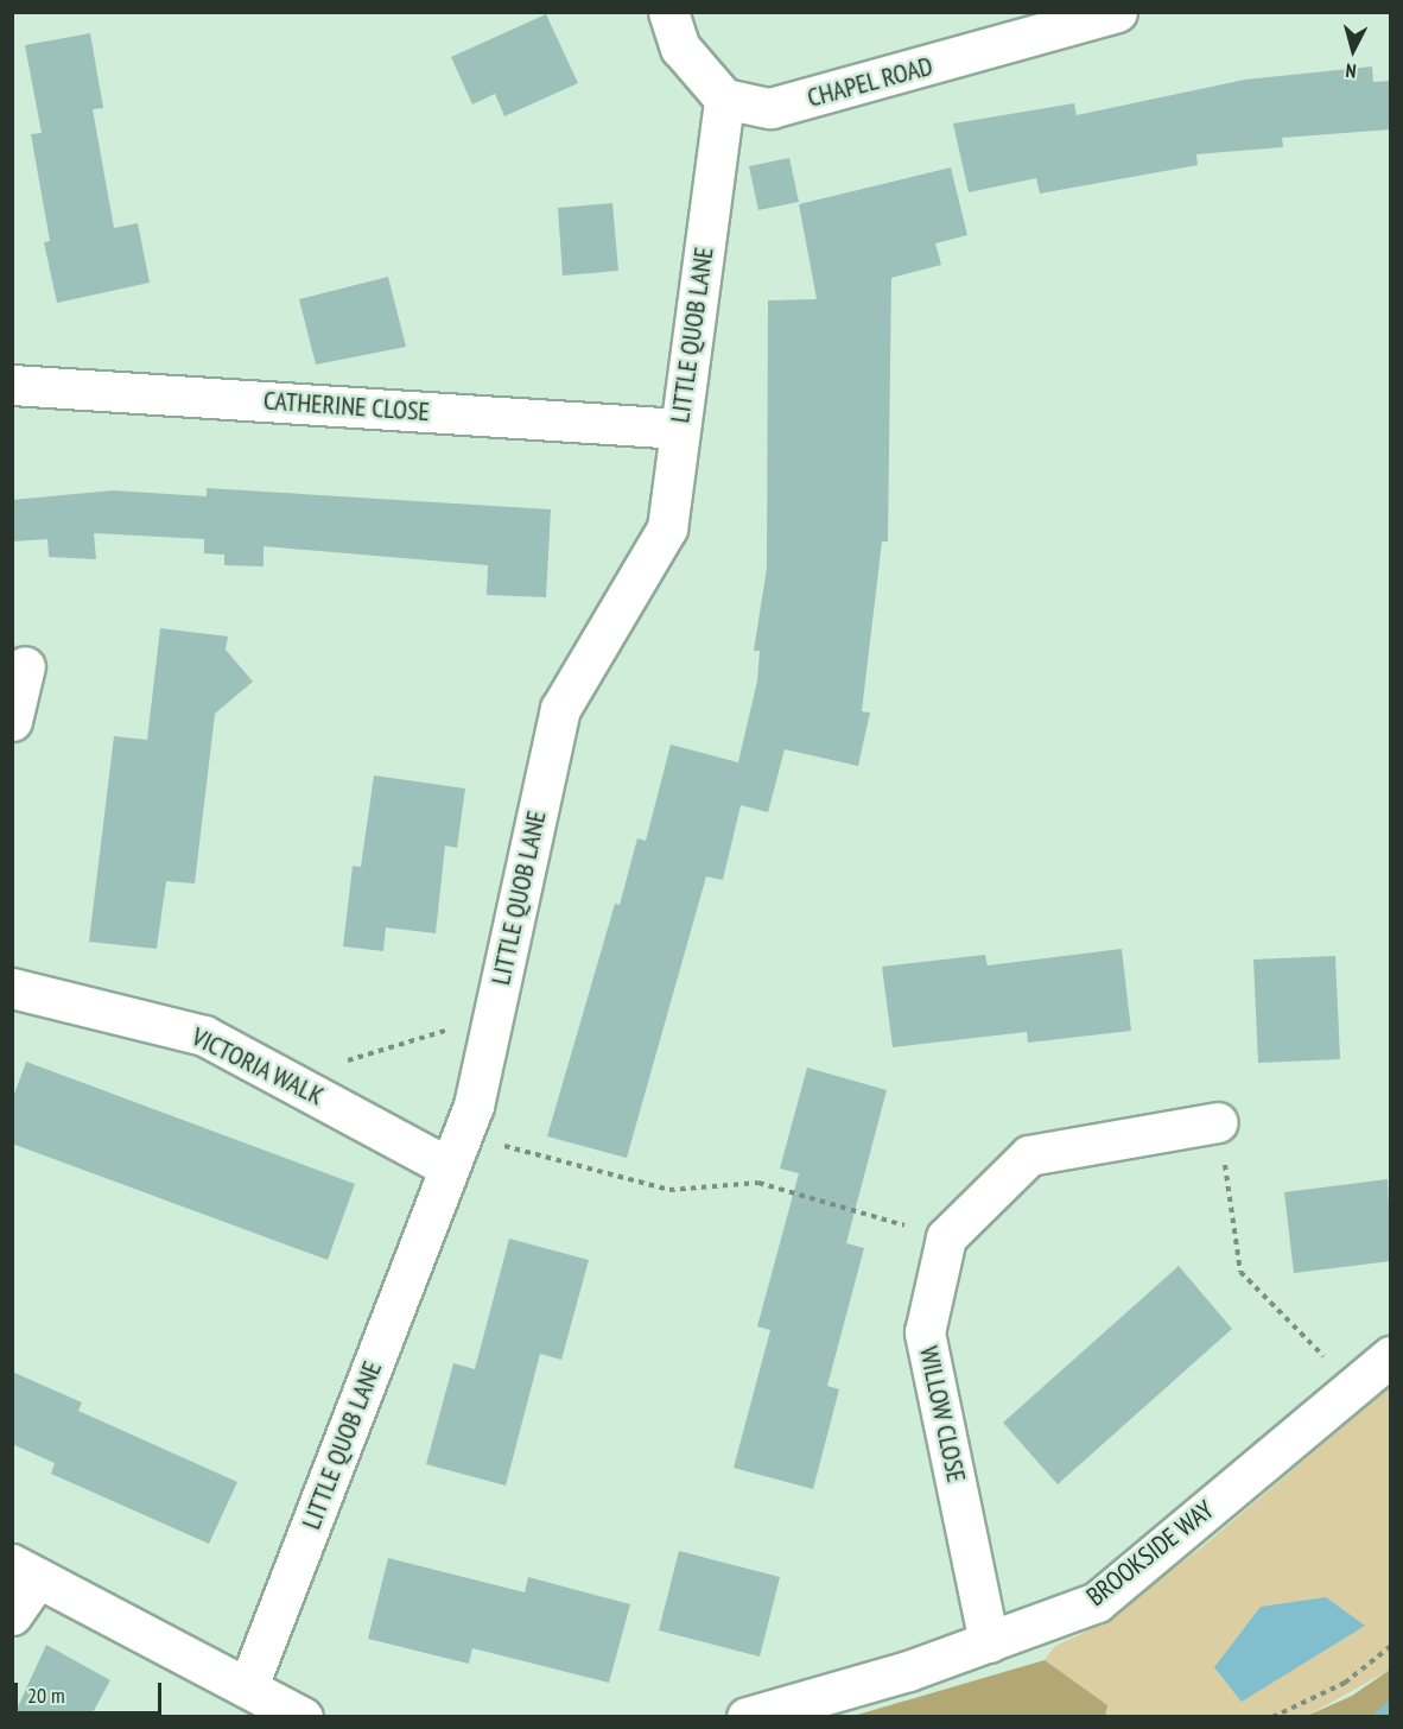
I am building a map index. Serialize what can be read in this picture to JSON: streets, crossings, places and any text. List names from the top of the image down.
{
  "streets": {
    "street": [
      "CHAPEL ROAD",
      "LITTLE QUOB LANE",
      "CATHERINE CLOSE",
      "VICTORIA WALK",
      "WILLOW CLOSE",
      "BROOKSIDE WAY"
    ]
  },
  "crossings": [
    ["CHAPEL ROAD", "LITTLE QUOB LANE"],
    ["LITTLE QUOB LANE", "CATHERINE CLOSE"],
    ["LITTLE QUOB LANE", "VICTORIA WALK"],
    ["WILLOW CLOSE", "BROOKSIDE WAY"]
  ],
  "scale_bar": "20 m",
  "north": "bottom"
}
